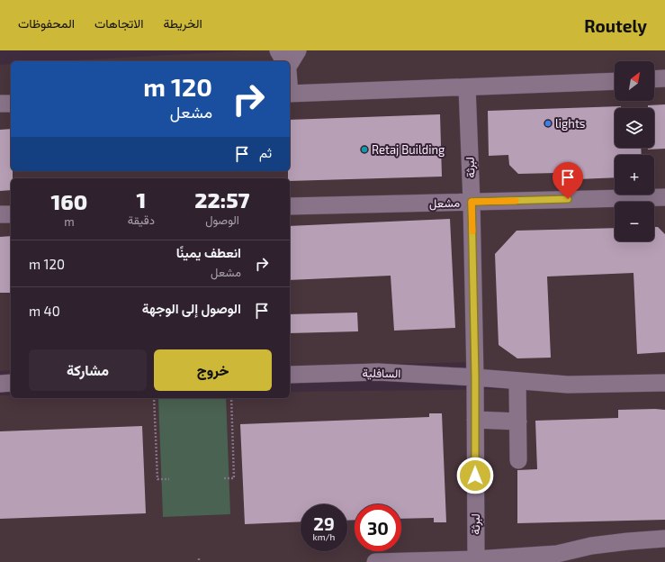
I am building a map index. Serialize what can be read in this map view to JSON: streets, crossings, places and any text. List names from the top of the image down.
{
  "streets": {
    "street": ["لبرثة", "مشعل", "السافلية"]
  },
  "crossings": [
    ["لبرثة", "مشعل"],
    ["لبرثة", "السافلية"]
  ],
  "places": ["lights", "Retaj Building"],
  "north": "top right",
  "page": {
    "header": "Routely",
    "nav": ["الخريطة", "الاتجاهات", "المحفوظات"],
    "map_buttons": ["+", "−"],
    "turn": ["120 m", "مشعل"],
    "then": "ثم",
    "eta": [
      "22:57",
      "الوصول",
      "1",
      "دقيقة",
      "160",
      "m"
    ],
    "list": [
      {
        "name": "انعطف يمينًا",
        "note": "مشعل",
        "value": "120 m"
      },
      {
        "name": "الوصول إلى الوجهة",
        "value": "40 m"
      }
    ],
    "buttons": ["خروج", "مشاركة"],
    "speed": "29 km/h",
    "limit": "30"
  }
}
